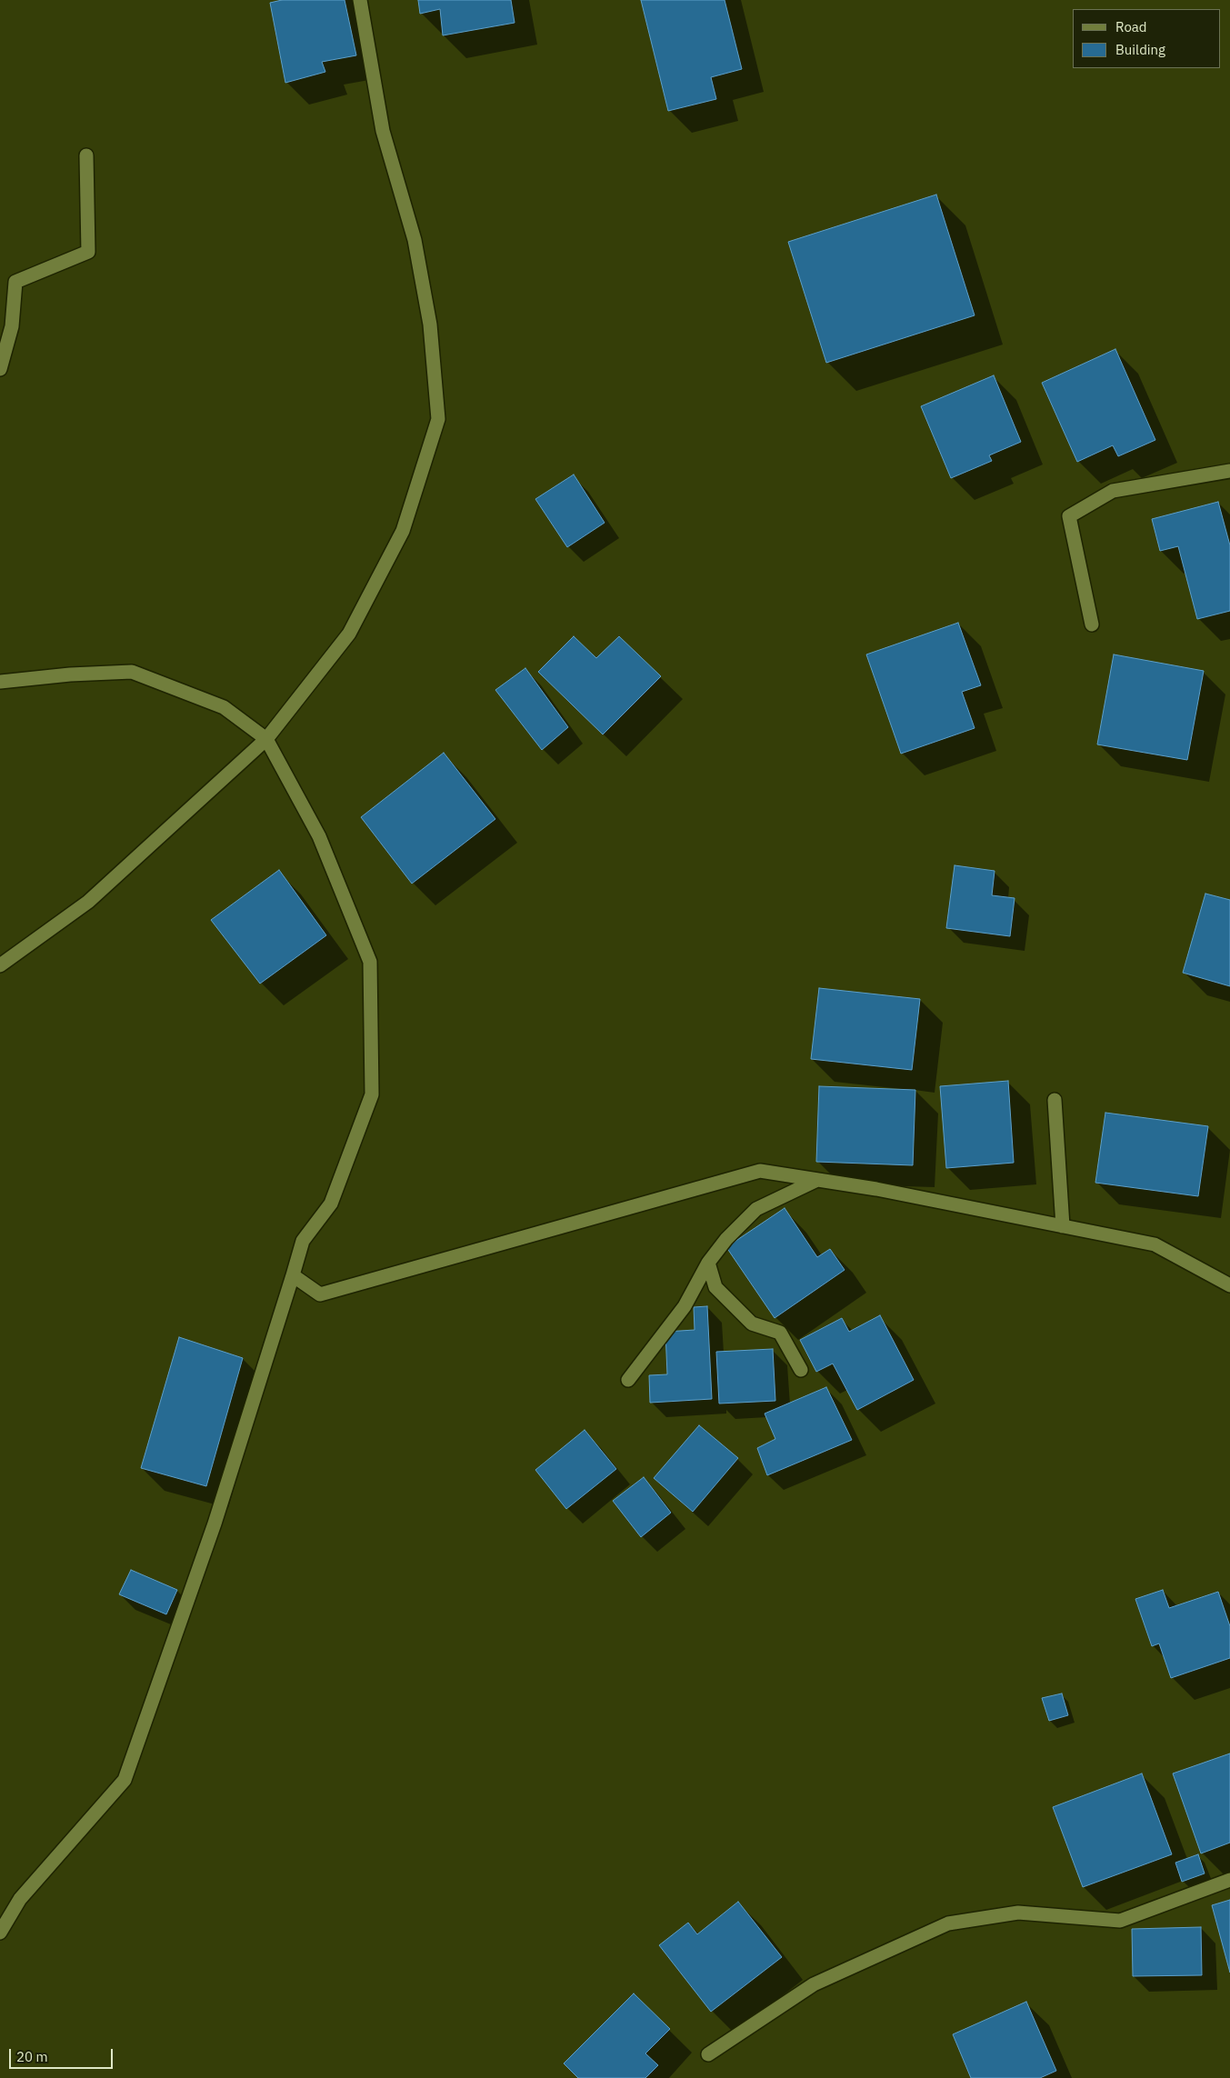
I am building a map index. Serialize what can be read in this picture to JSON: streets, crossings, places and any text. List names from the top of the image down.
{
  "legend": ["Road", "Building"],
  "scale_bar": "20 m"
}
